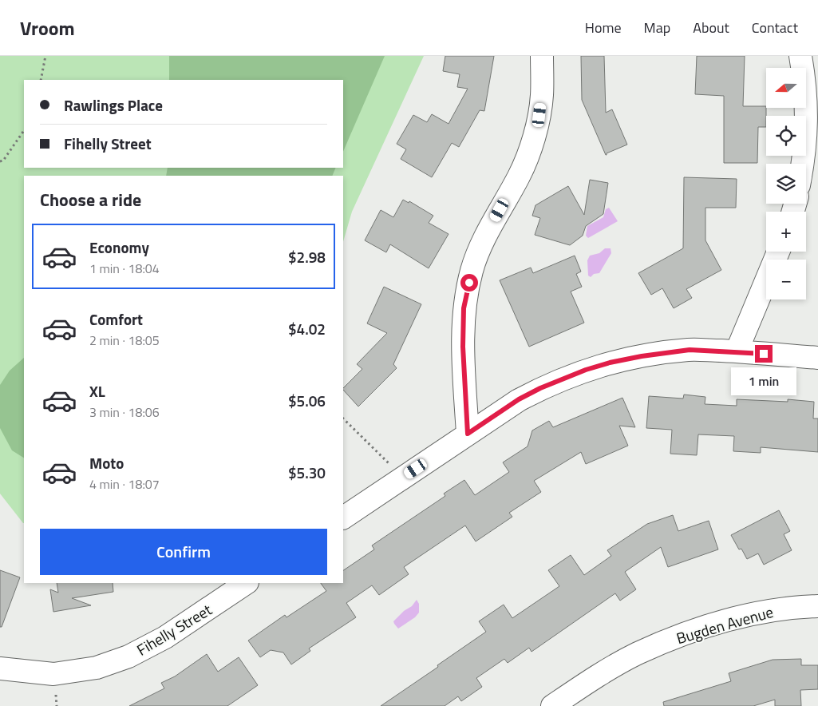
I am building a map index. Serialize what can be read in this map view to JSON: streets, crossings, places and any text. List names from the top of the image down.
{
  "streets": {
    "street": ["Bugden Avenue", "Fihelly Street"]
  },
  "north": "left",
  "page": {
    "header": "Vroom",
    "nav": [
      "Home",
      "Map",
      "About",
      "Contact"
    ],
    "map_buttons": ["+", "−"],
    "banner": ["Rawlings Place", "Fihelly Street"],
    "heading": "Choose a ride",
    "list": [
      {
        "name": "Economy",
        "note": "1 min · 18:04",
        "value": "$2.98"
      },
      {
        "name": "Comfort",
        "note": "2 min · 18:05",
        "value": "$4.02"
      },
      {
        "name": "XL",
        "note": "3 min · 18:06",
        "value": "$5.06"
      },
      {
        "name": "Moto",
        "note": "4 min · 18:07",
        "value": "$5.30"
      }
    ],
    "bubble": "1 min",
    "buttons": "Confirm"
  }
}
